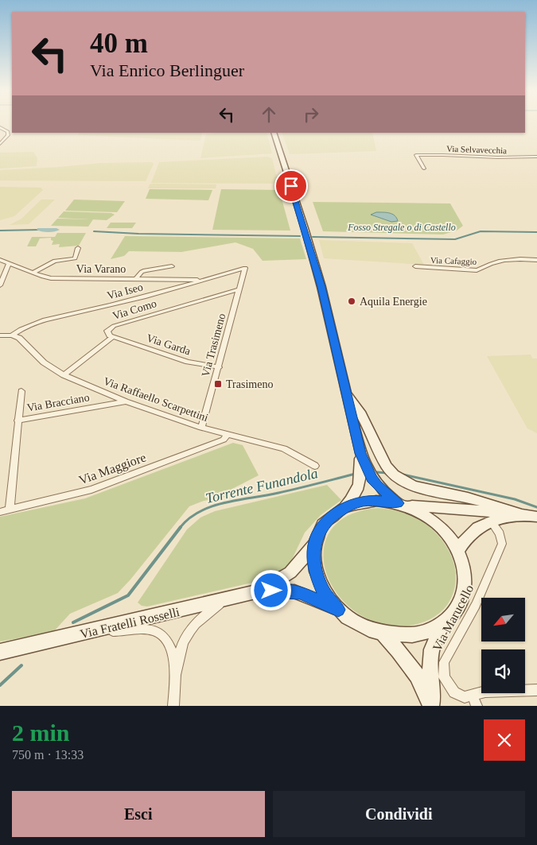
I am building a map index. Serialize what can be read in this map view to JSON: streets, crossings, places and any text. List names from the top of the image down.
{
  "streets": {
    "main road": ["Via Fratelli Rosselli"],
    "street": [
      "Via Selvavecchia",
      "Via Cafaggio",
      "Via Varano",
      "Via Iseo",
      "Via Como",
      "Via Garda",
      "Via Trasimeno",
      "Via Raffaello Scarpettini",
      "Via Bracciano",
      "Via Maggiore",
      "Via Marucello"
    ]
  },
  "crossings": [
    ["Via Varano", "Via Iseo"],
    ["Via Iseo", "Via Trasimeno"],
    ["Via Iseo", "Via Raffaello Scarpettini"],
    ["Via Como", "Via Garda"],
    ["Via Como", "Via Trasimeno"],
    ["Via Como", "Via Raffaello Scarpettini"],
    ["Via Garda", "Via Trasimeno"],
    ["Via Trasimeno", "Via Raffaello Scarpettini"],
    ["Via Raffaello Scarpettini", "Via Bracciano"],
    ["Via Raffaello Scarpettini", "Via Maggiore"]
  ],
  "water": ["Fosso Stregale o di Castello", "Torrente Funandola"],
  "places": {
    "other": ["Aquila Energie"],
    "transit": ["Trasimeno"]
  },
  "north": "bottom left",
  "page": {
    "turn": ["40 m", "Via Enrico Berlinguer"],
    "heading": ["2 min", "750 m · 13:33"],
    "buttons": ["Esci", "Condividi"]
  }
}
